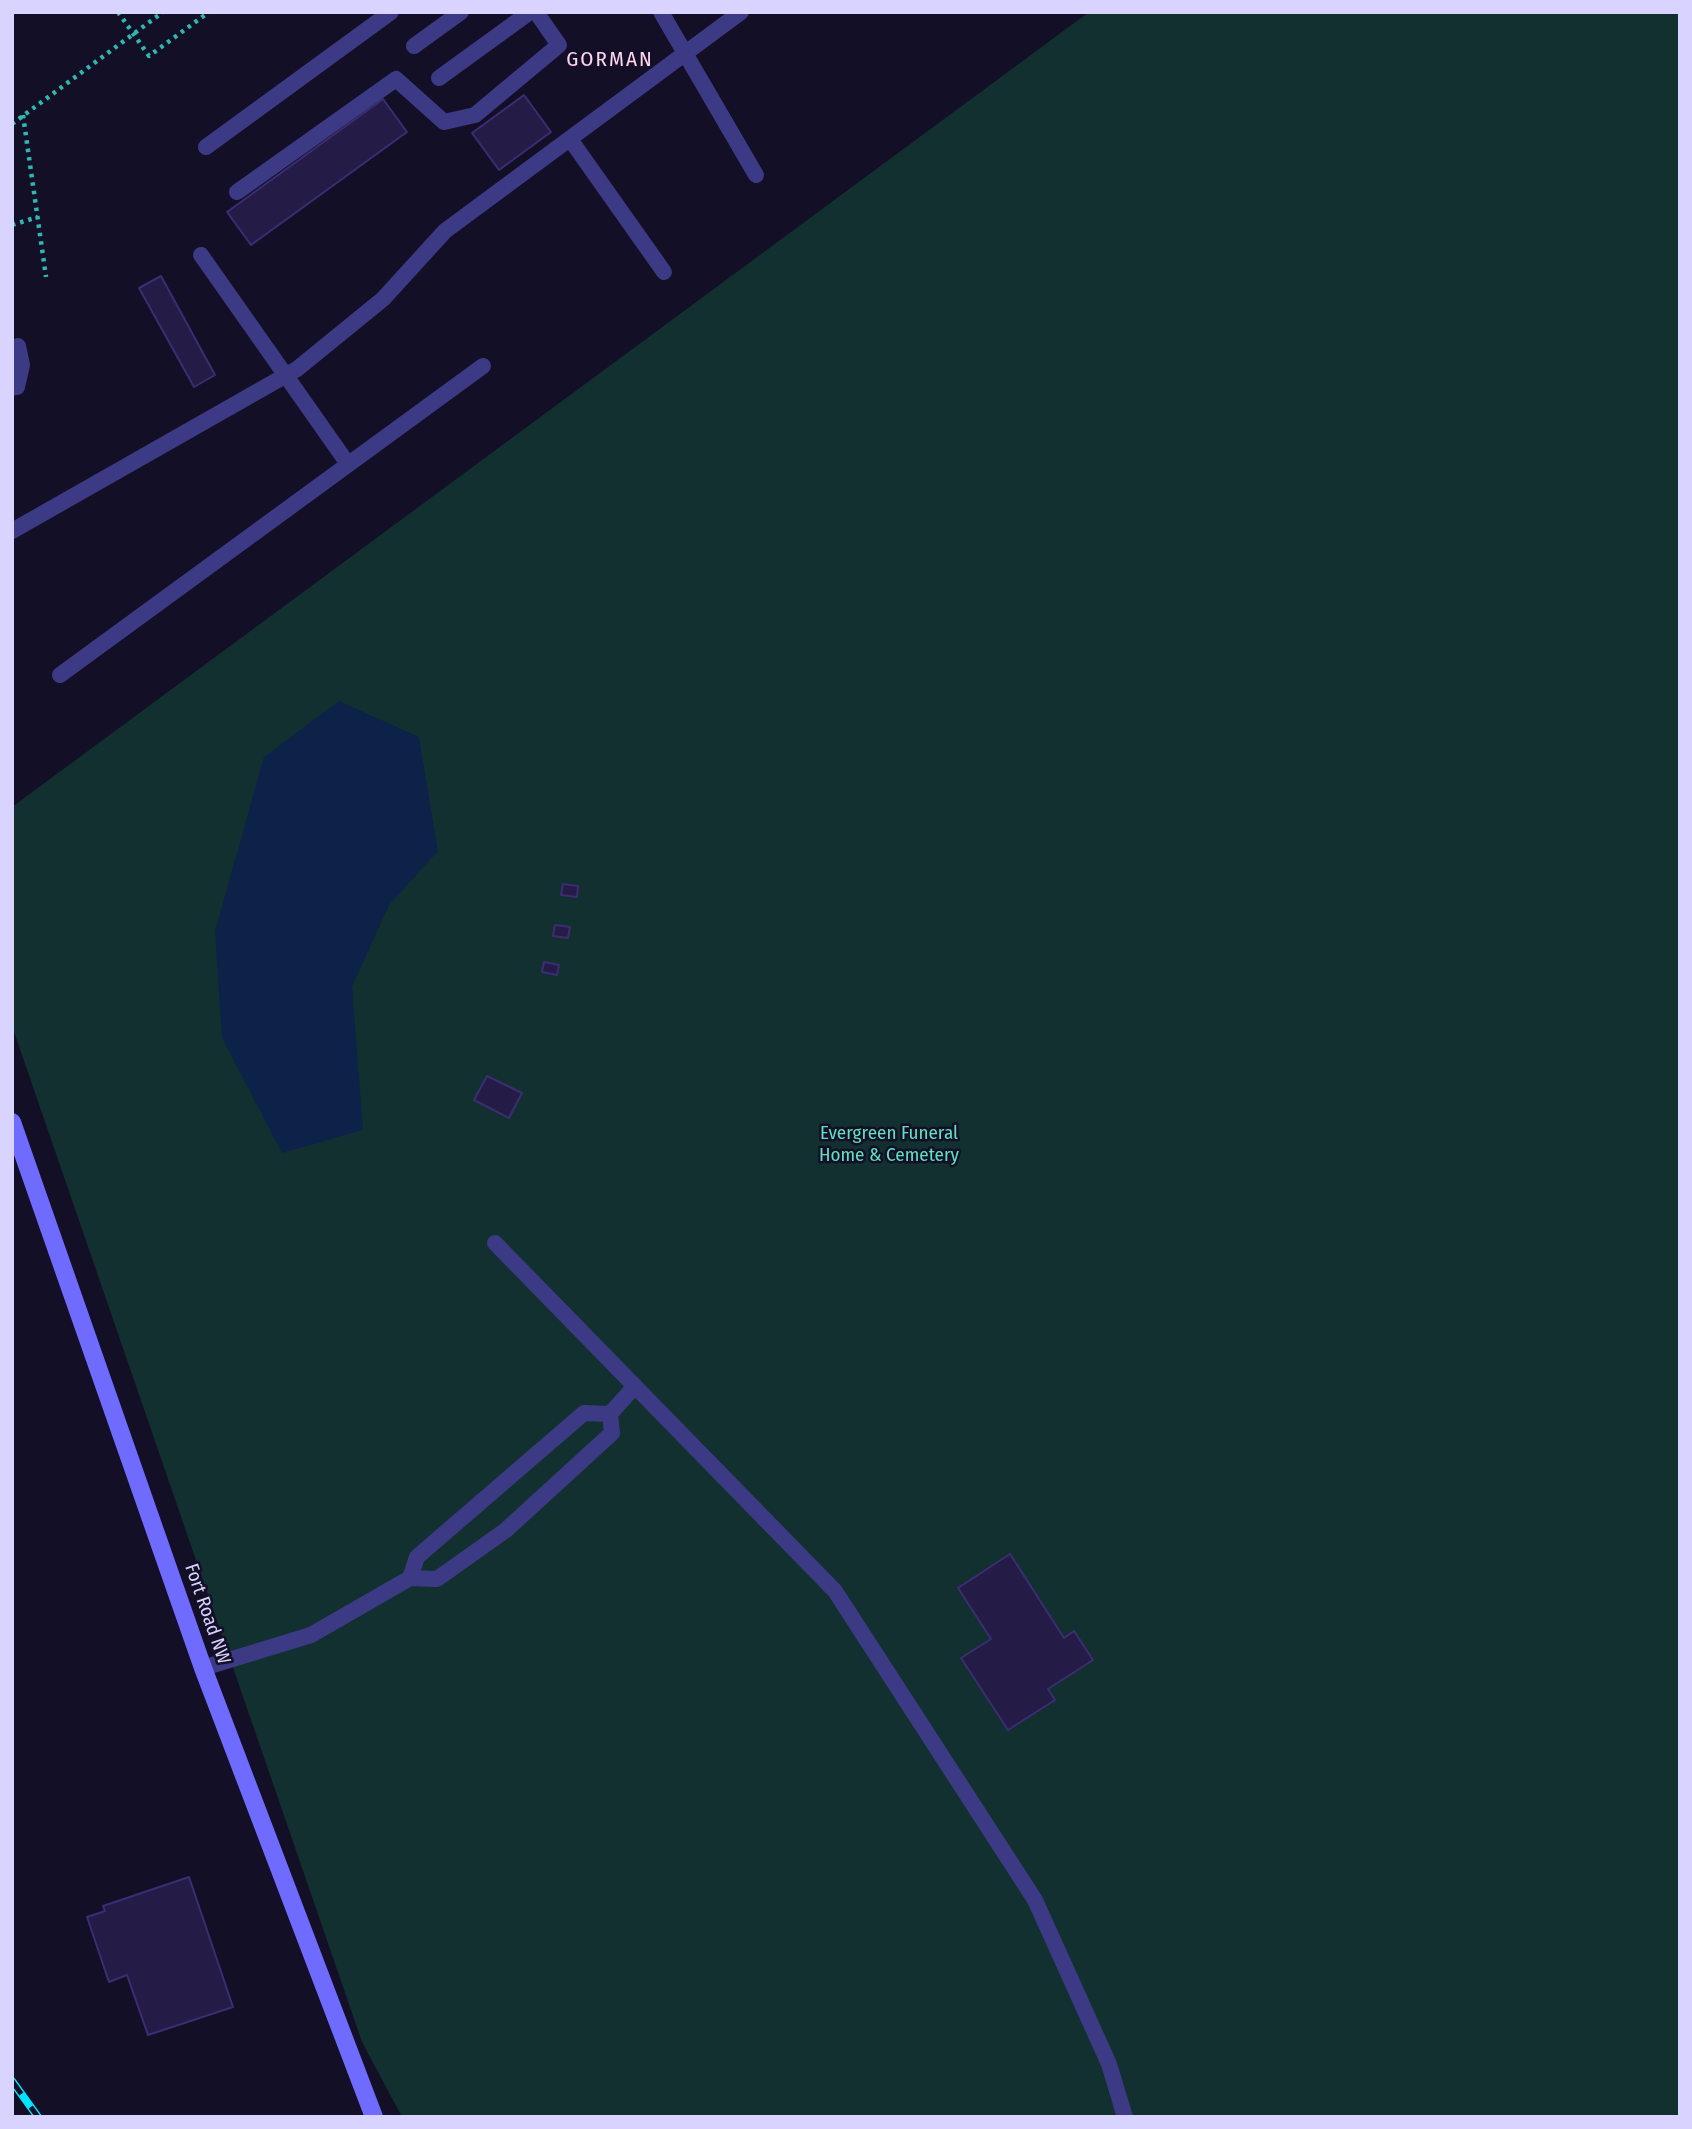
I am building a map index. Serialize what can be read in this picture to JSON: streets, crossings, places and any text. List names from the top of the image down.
{
  "streets": {
    "street": ["Fort Road NW"]
  },
  "districts": ["GORMAN"],
  "parks": ["Evergreen Funeral Home & Cemetery"]
}
